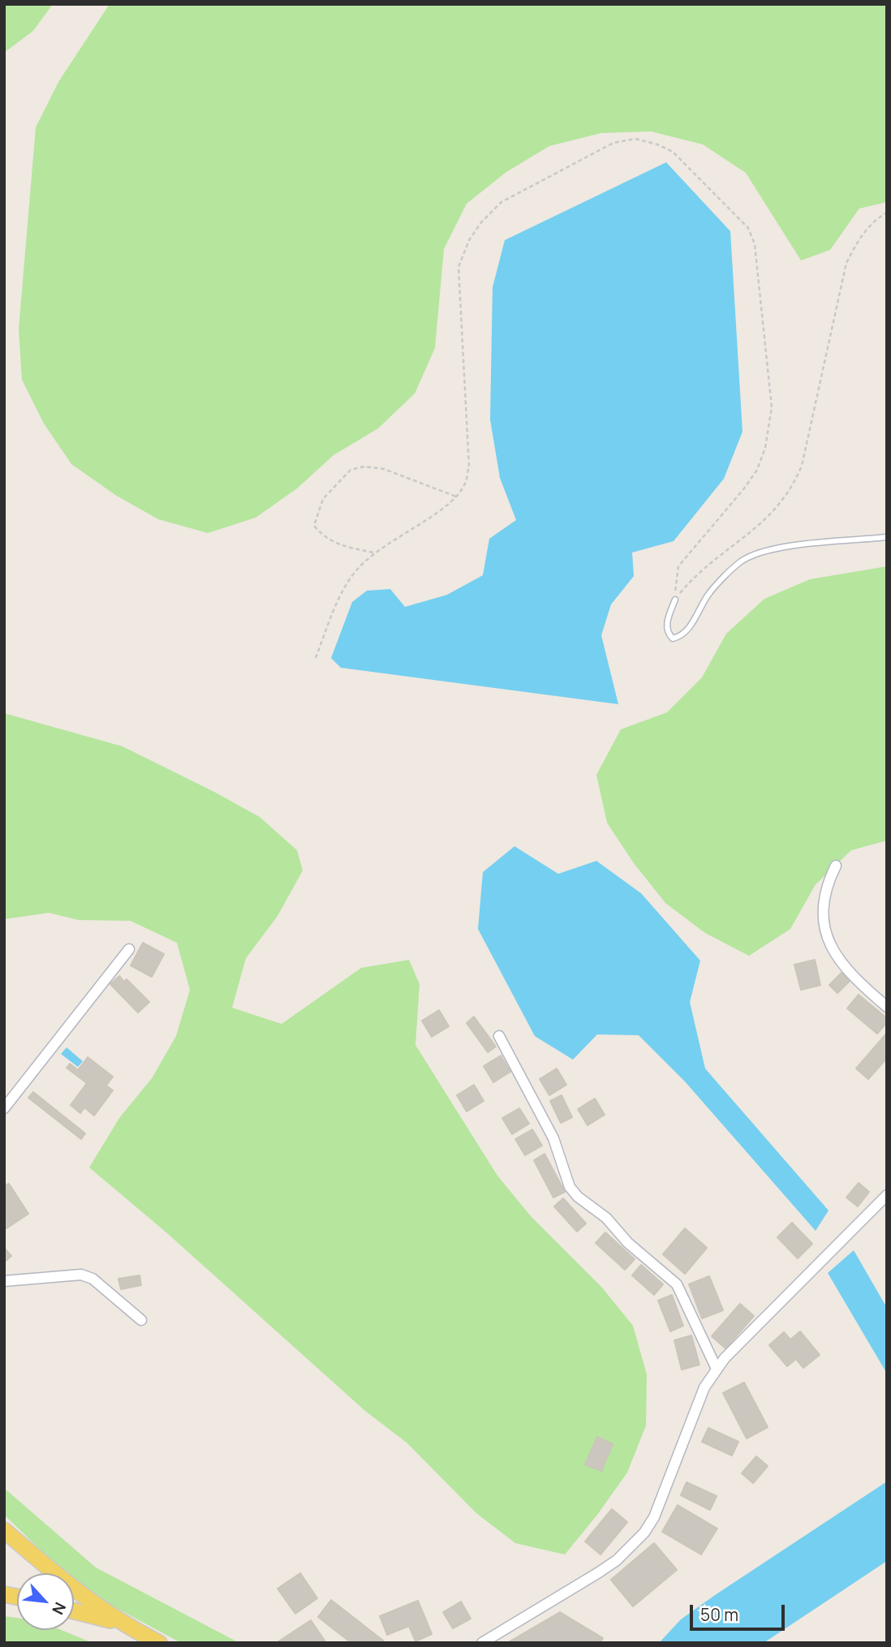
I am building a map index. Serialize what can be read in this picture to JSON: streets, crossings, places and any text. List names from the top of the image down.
{
  "scale_bar": "50 m",
  "north": "bottom right"
}
